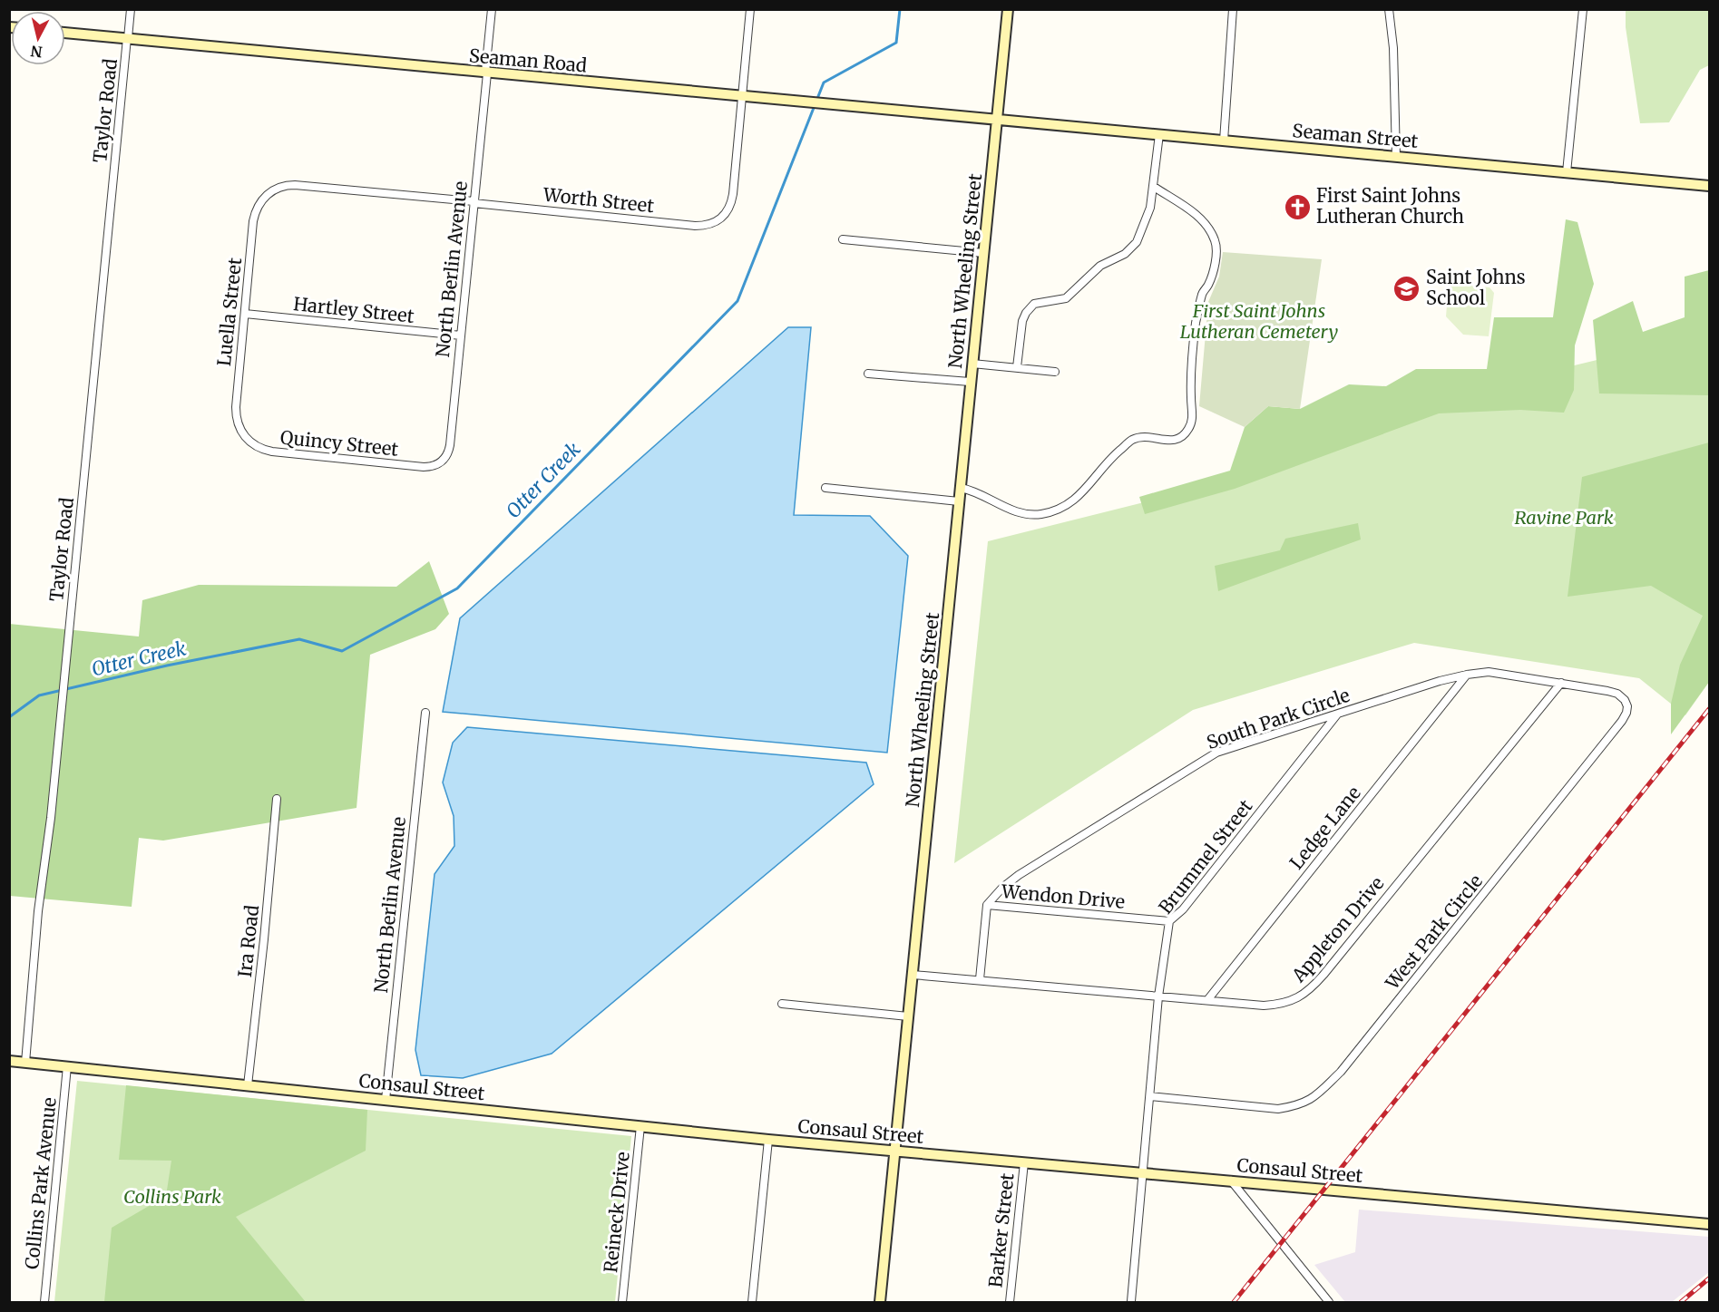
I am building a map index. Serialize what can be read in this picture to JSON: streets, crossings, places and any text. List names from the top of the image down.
{
  "streets": {
    "street": [
      "Seaman Road",
      "Taylor Road",
      "Seaman Street",
      "Worth Street",
      "North Berlin Avenue",
      "North Wheeling Street",
      "Hartley Street",
      "Luella Street",
      "Quincy Street",
      "South Park Circle",
      "Ledge Lane",
      "Brummel Street",
      "Wendon Drive",
      "Appleton Drive",
      "West Park Circle",
      "Ira Road",
      "Consaul Street",
      "Collins Park Avenue",
      "Reineck Drive",
      "Barker Street"
    ]
  },
  "crossings": [
    ["Seaman Road", "Taylor Road"],
    ["Seaman Road", "Seaman Street"],
    ["Seaman Road", "Worth Street"],
    ["Seaman Road", "North Berlin Avenue"],
    ["Seaman Road", "North Wheeling Street"],
    ["Taylor Road", "Consaul Street"],
    ["Seaman Street", "North Wheeling Street"],
    ["Worth Street", "North Berlin Avenue"],
    ["Worth Street", "Luella Street"],
    ["North Berlin Avenue", "Hartley Street"],
    ["North Berlin Avenue", "Quincy Street"],
    ["North Berlin Avenue", "Consaul Street"],
    ["North Wheeling Street", "Appleton Drive"],
    ["North Wheeling Street", "Consaul Street"],
    ["Hartley Street", "Luella Street"],
    ["Luella Street", "Quincy Street"],
    ["South Park Circle", "Ledge Lane"],
    ["South Park Circle", "Brummel Street"],
    ["South Park Circle", "Wendon Drive"],
    ["South Park Circle", "Appleton Drive"],
    ["South Park Circle", "West Park Circle"],
    ["Ledge Lane", "Appleton Drive"],
    ["Brummel Street", "Wendon Drive"],
    ["Brummel Street", "Appleton Drive"],
    ["Brummel Street", "West Park Circle"],
    ["Brummel Street", "Consaul Street"],
    ["Appleton Drive", "West Park Circle"],
    ["Ira Road", "Consaul Street"],
    ["Consaul Street", "Collins Park Avenue"],
    ["Consaul Street", "Reineck Drive"],
    ["Consaul Street", "Barker Street"]
  ],
  "water": ["Otter Creek"],
  "parks": ["First Saint Johns Lutheran Cemetery", "Ravine Park", "Collins Park"],
  "places": {
    "church": ["First Saint Johns Lutheran Church"],
    "school or university": ["Saint Johns School"]
  },
  "north": "bottom"
}
